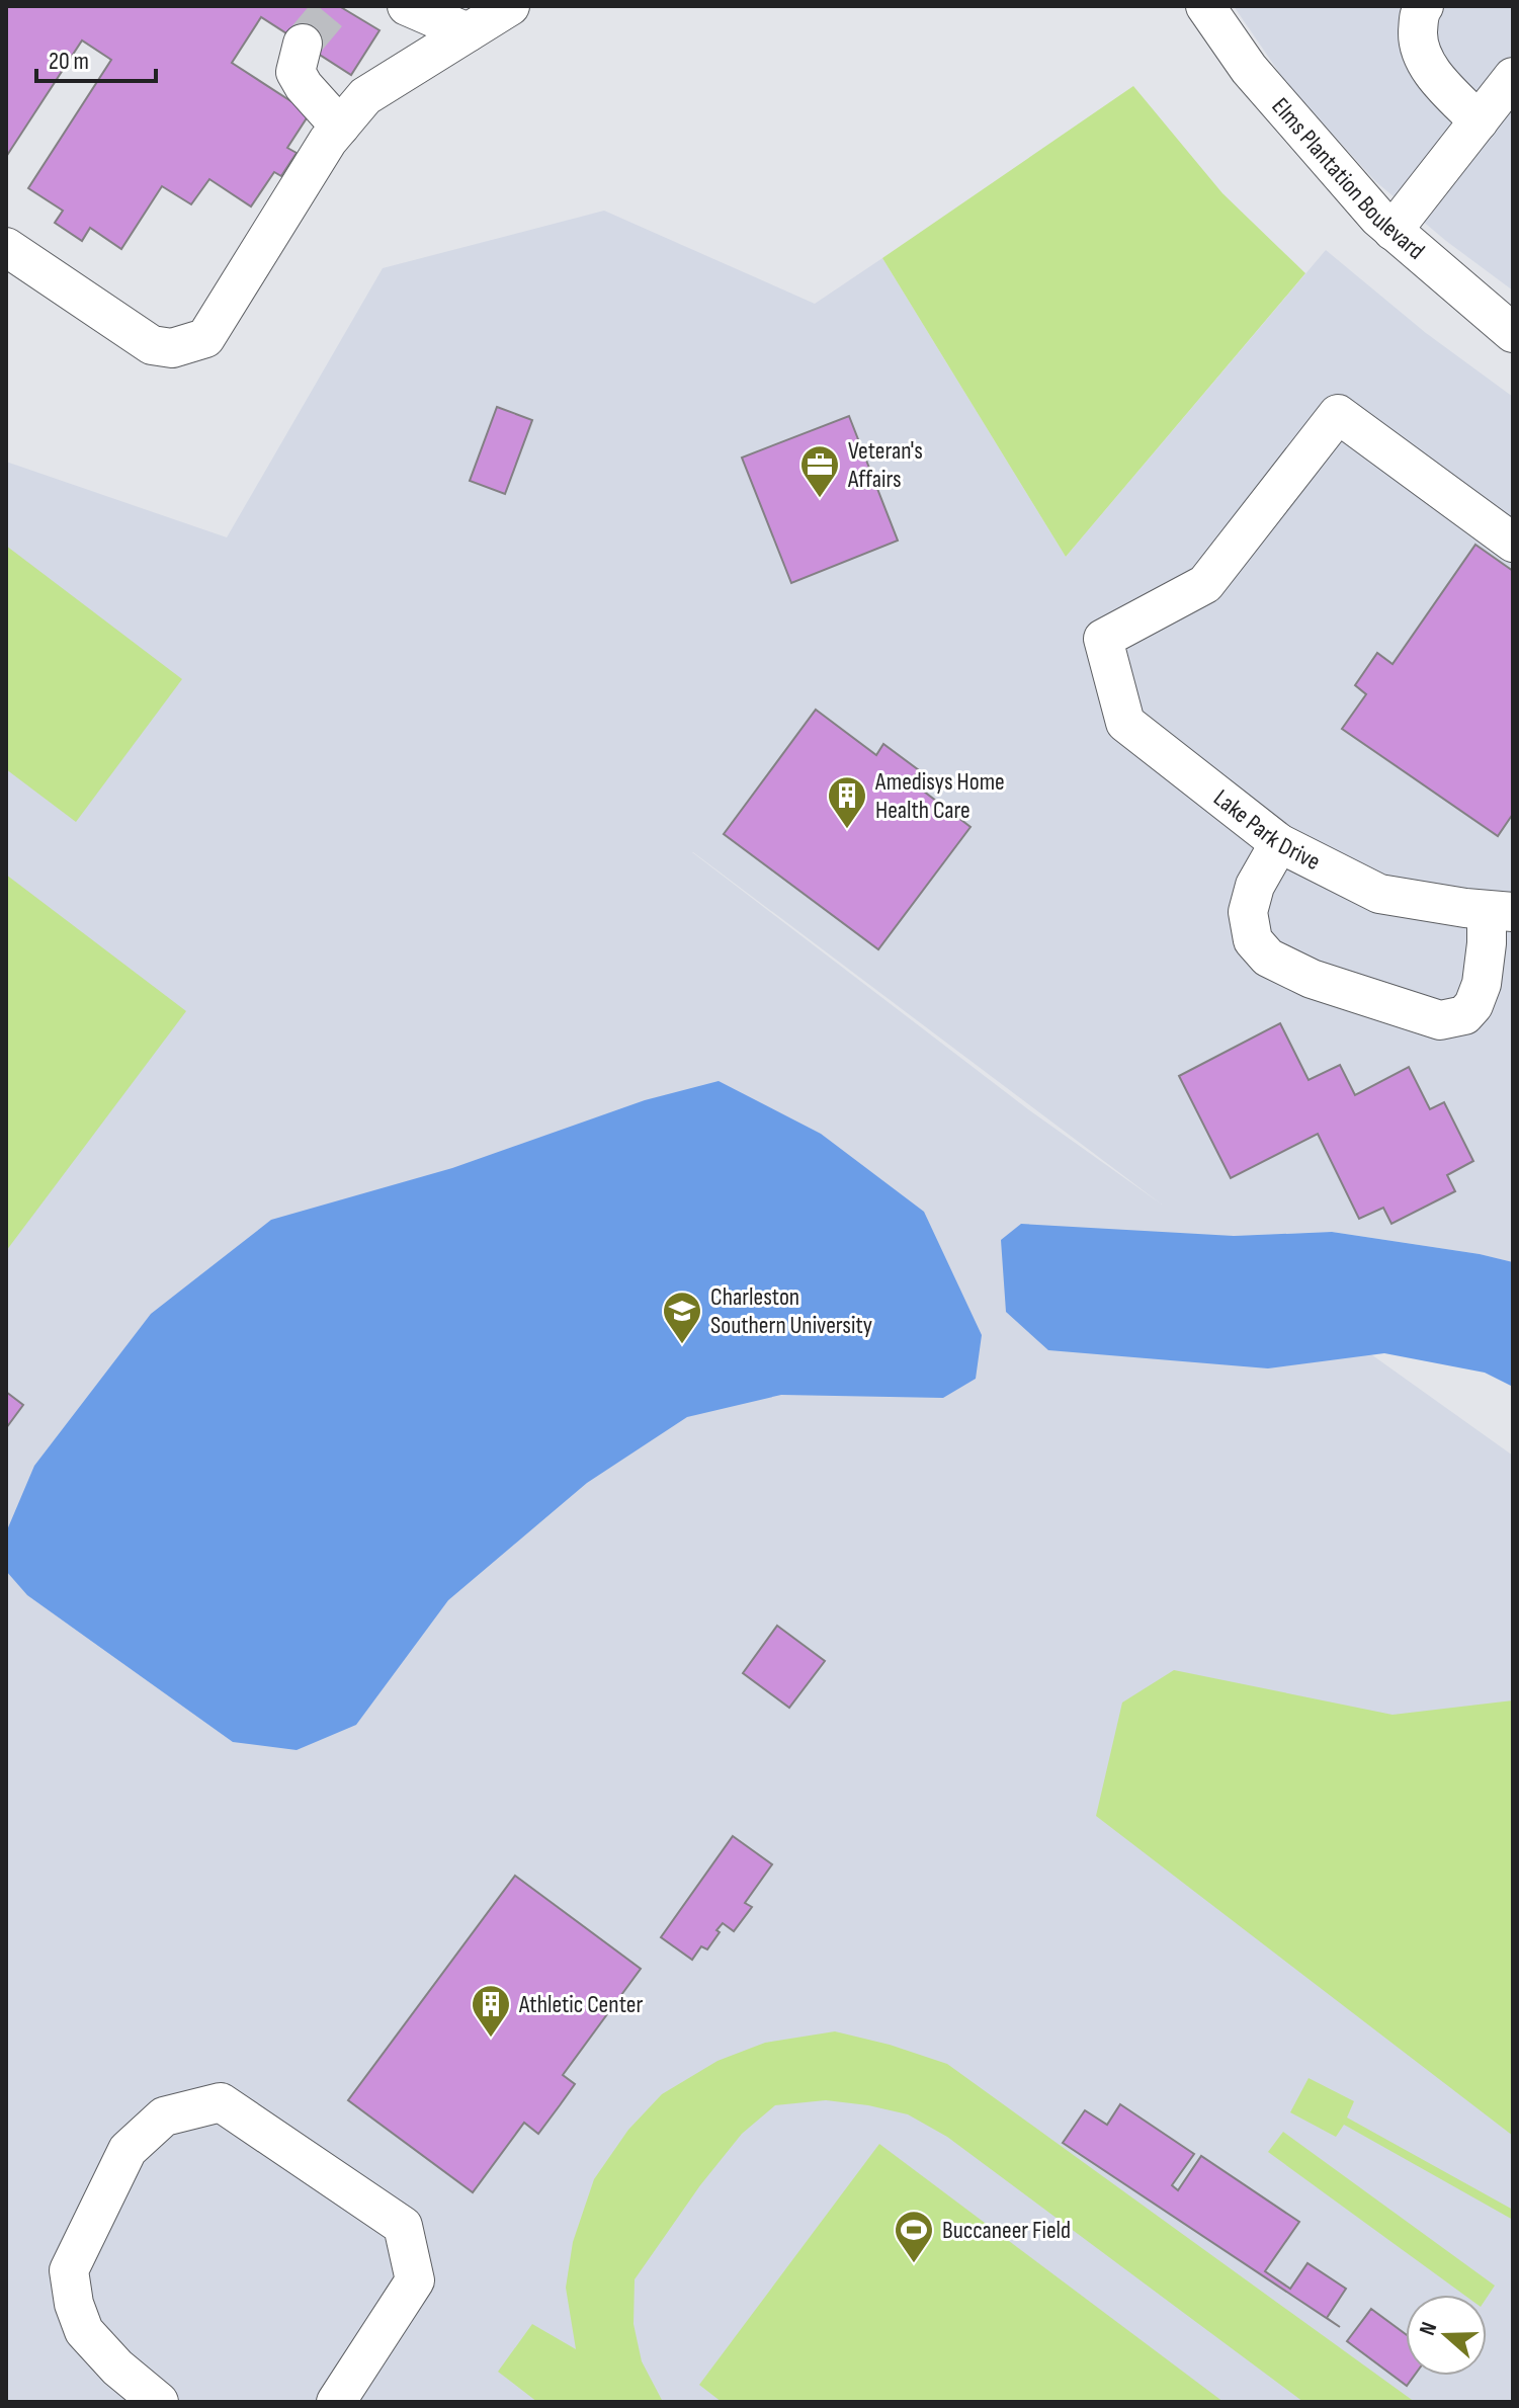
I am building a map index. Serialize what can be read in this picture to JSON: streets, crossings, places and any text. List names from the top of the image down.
{
  "streets": {
    "street": ["Elms Plantation Boulevard", "Lake Park Drive"]
  },
  "places": {
    "office": ["Veteran's Affairs"],
    "building": ["Amedisys Home Health Care", "Athletic Center"],
    "school or university": ["Charleston Southern University"],
    "sports": ["Buccaneer Field"]
  },
  "scale_bar": "20 m",
  "north": "left"
}
